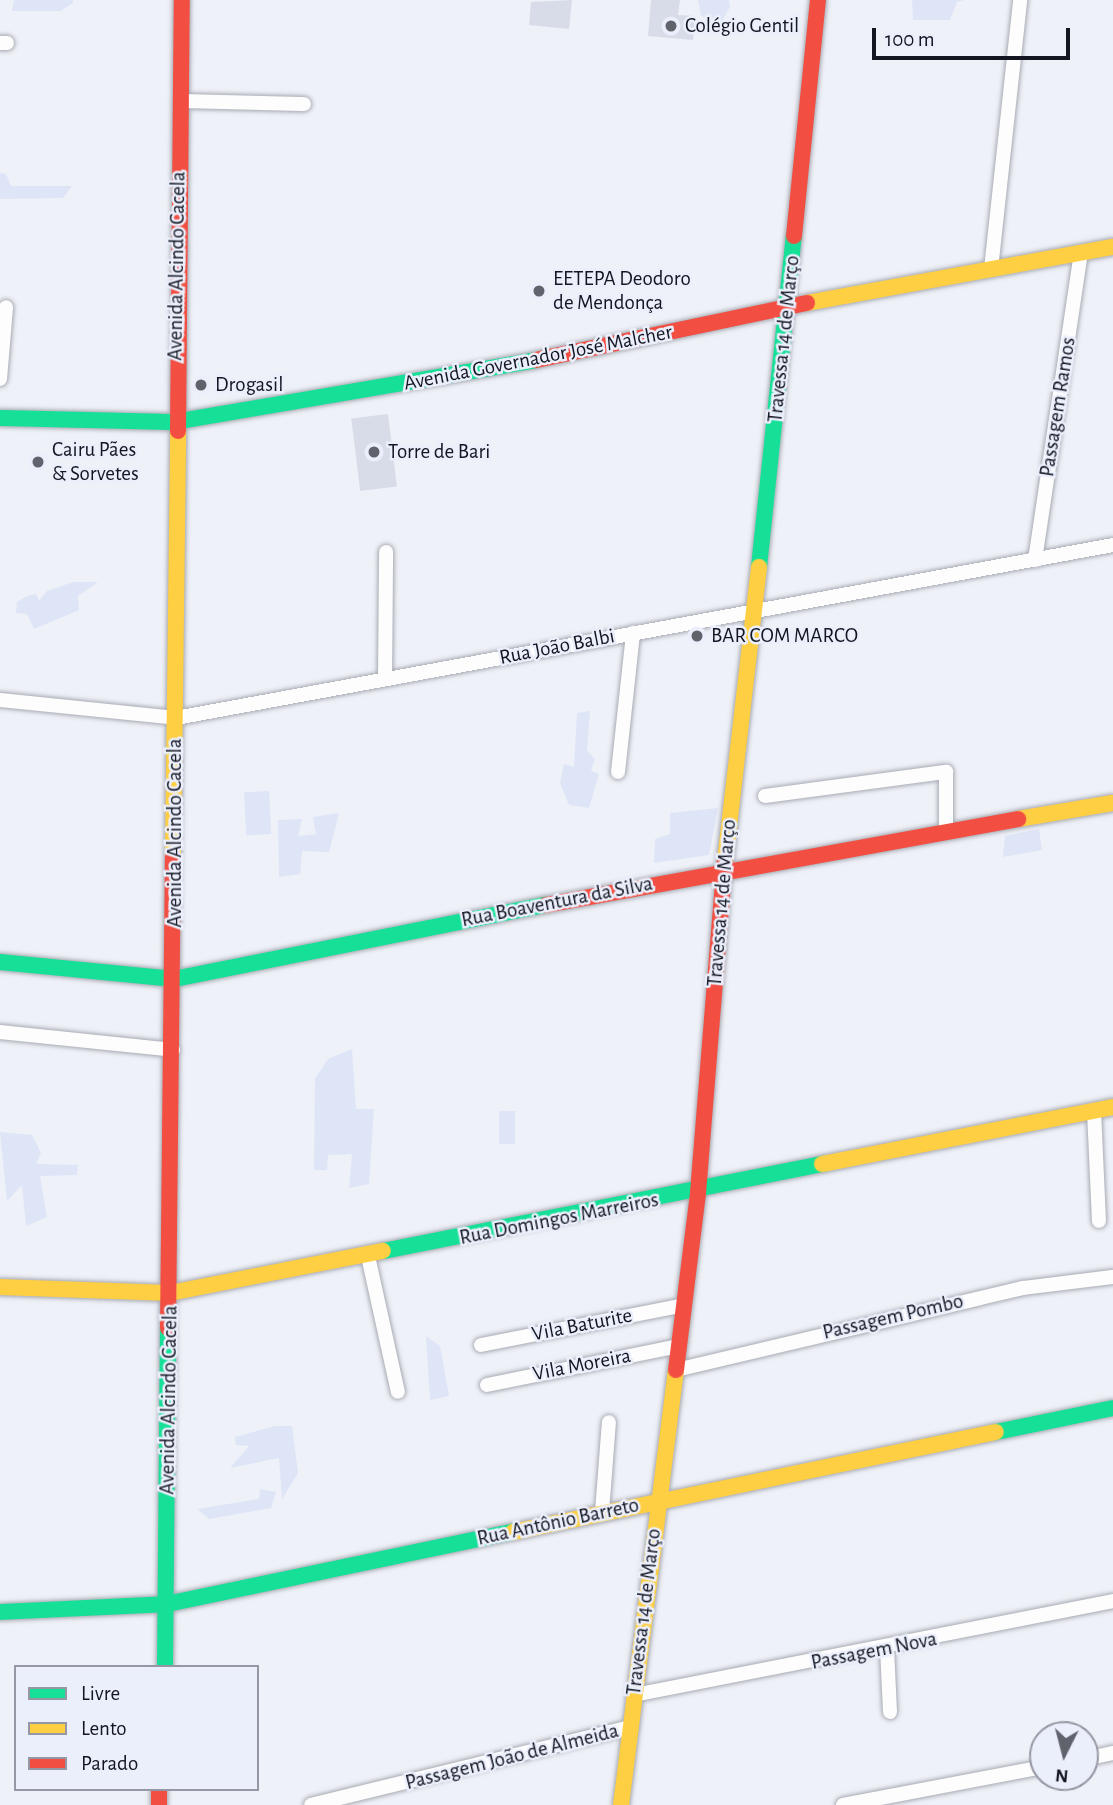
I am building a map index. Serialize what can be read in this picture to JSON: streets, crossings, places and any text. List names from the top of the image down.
{
  "streets": {
    "street": [
      "Avenida Alcindo Cacela",
      "Travessa 14 de Março",
      "Avenida Governador José Malcher",
      "Passagem Ramos",
      "Rua João Balbi",
      "Rua Boaventura da Silva",
      "Rua Domingos Marreiros",
      "Passagem Pombo",
      "Vila Baturite",
      "Vila Moreira",
      "Rua Antônio Barreto",
      "Passagem Nova",
      "Passagem João de Almeida"
    ]
  },
  "crossings": [
    ["Avenida Alcindo Cacela", "Avenida Governador José Malcher"],
    ["Avenida Alcindo Cacela", "Rua João Balbi"],
    ["Avenida Alcindo Cacela", "Rua Boaventura da Silva"],
    ["Avenida Alcindo Cacela", "Rua Domingos Marreiros"],
    ["Avenida Alcindo Cacela", "Rua Antônio Barreto"],
    ["Travessa 14 de Março", "Avenida Governador José Malcher"],
    ["Travessa 14 de Março", "Rua João Balbi"],
    ["Travessa 14 de Março", "Rua Boaventura da Silva"],
    ["Travessa 14 de Março", "Rua Domingos Marreiros"],
    ["Travessa 14 de Março", "Passagem Pombo"],
    ["Travessa 14 de Março", "Vila Baturite"],
    ["Travessa 14 de Março", "Vila Moreira"],
    ["Travessa 14 de Março", "Rua Antônio Barreto"],
    ["Travessa 14 de Março", "Passagem Nova"],
    ["Travessa 14 de Março", "Passagem João de Almeida"],
    ["Avenida Governador José Malcher", "Passagem Ramos"],
    ["Passagem Ramos", "Rua João Balbi"]
  ],
  "places": [
    "Colégio Gentil",
    "EETEPA Deodoro de Mendonça",
    "Drogasil",
    "Torre de Bari",
    "Cairu Pães & Sorvetes",
    "BAR COM MARCO"
  ],
  "legend": ["Livre", "Lento", "Parado"],
  "scale_bar": "100 m",
  "north": "bottom"
}
